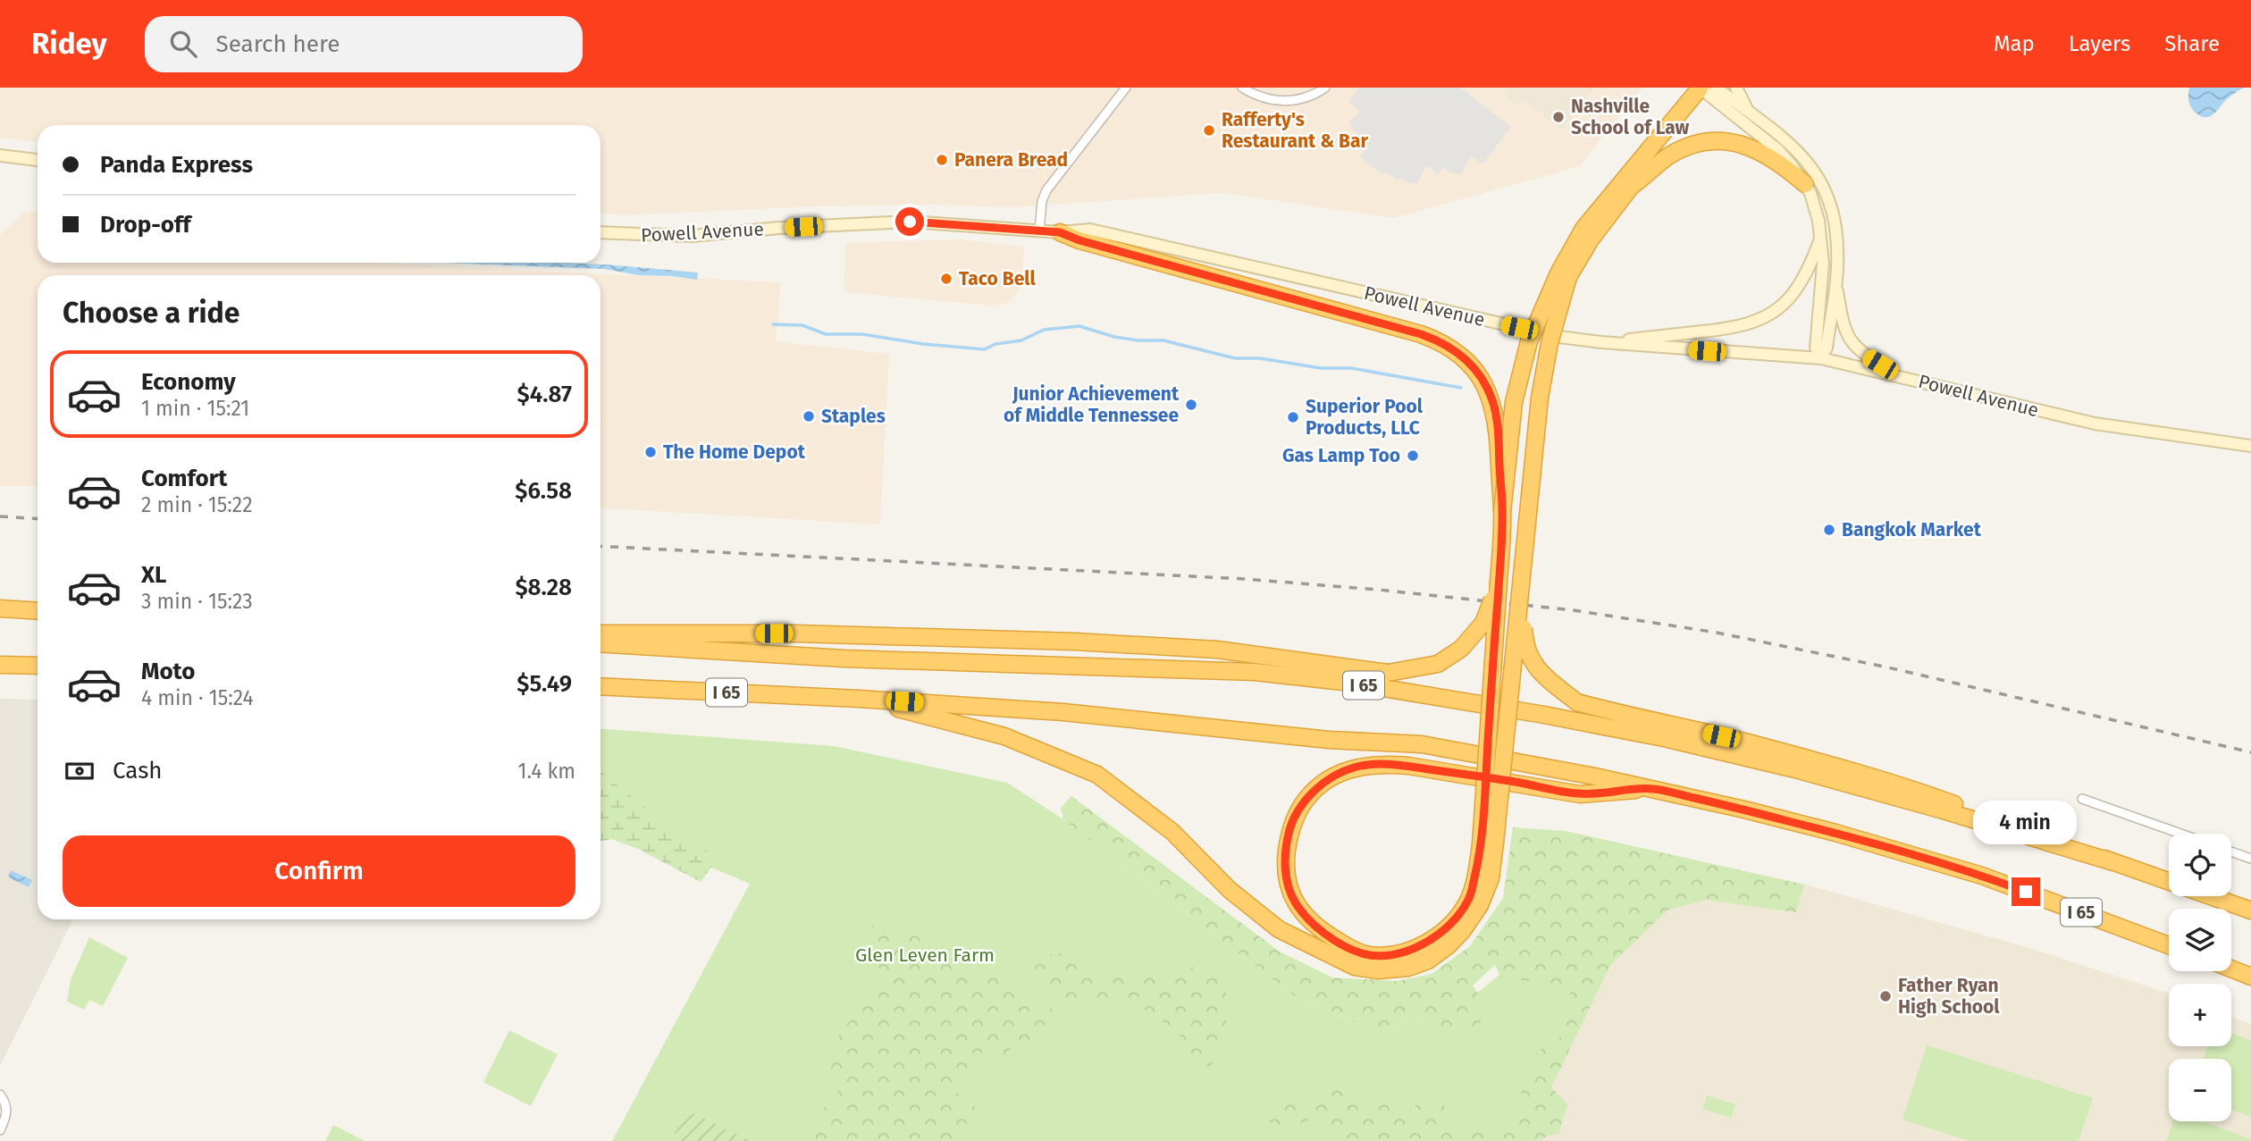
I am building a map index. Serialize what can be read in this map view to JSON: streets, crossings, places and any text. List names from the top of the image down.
{
  "streets": {
    "highway": ["I 65"],
    "main road": ["Powell Avenue"]
  },
  "parks": ["Glen Leven Farm"],
  "places": [
    "Nashville School of Law",
    "Rafferty's Restaurant & Bar",
    "Panera Bread",
    "Taco Bell",
    "Junior Achievement of Middle Tennessee",
    "Staples",
    "Superior Pool Products, LLC",
    "The Home Depot",
    "Gas Lamp Too",
    "Bangkok Market",
    "Father Ryan High School"
  ],
  "page": {
    "header": "Ridey",
    "search": "Search here",
    "nav": ["Map", "Layers", "Share"],
    "banner": ["Panda Express", "Drop-off"],
    "heading": "Choose a ride",
    "list": [
      {
        "name": "Economy",
        "note": "1 min · 15:21",
        "value": "$4.87"
      },
      {
        "name": "Comfort",
        "note": "2 min · 15:22",
        "value": "$6.58"
      },
      {
        "name": "XL",
        "note": "3 min · 15:23",
        "value": "$8.28"
      },
      {
        "name": "Moto",
        "note": "4 min · 15:24",
        "value": "$5.49"
      }
    ],
    "pay": ["Cash", "1.4 km"],
    "bubble": "4 min",
    "buttons": "Confirm",
    "map_buttons": ["+", "−"]
  }
}
